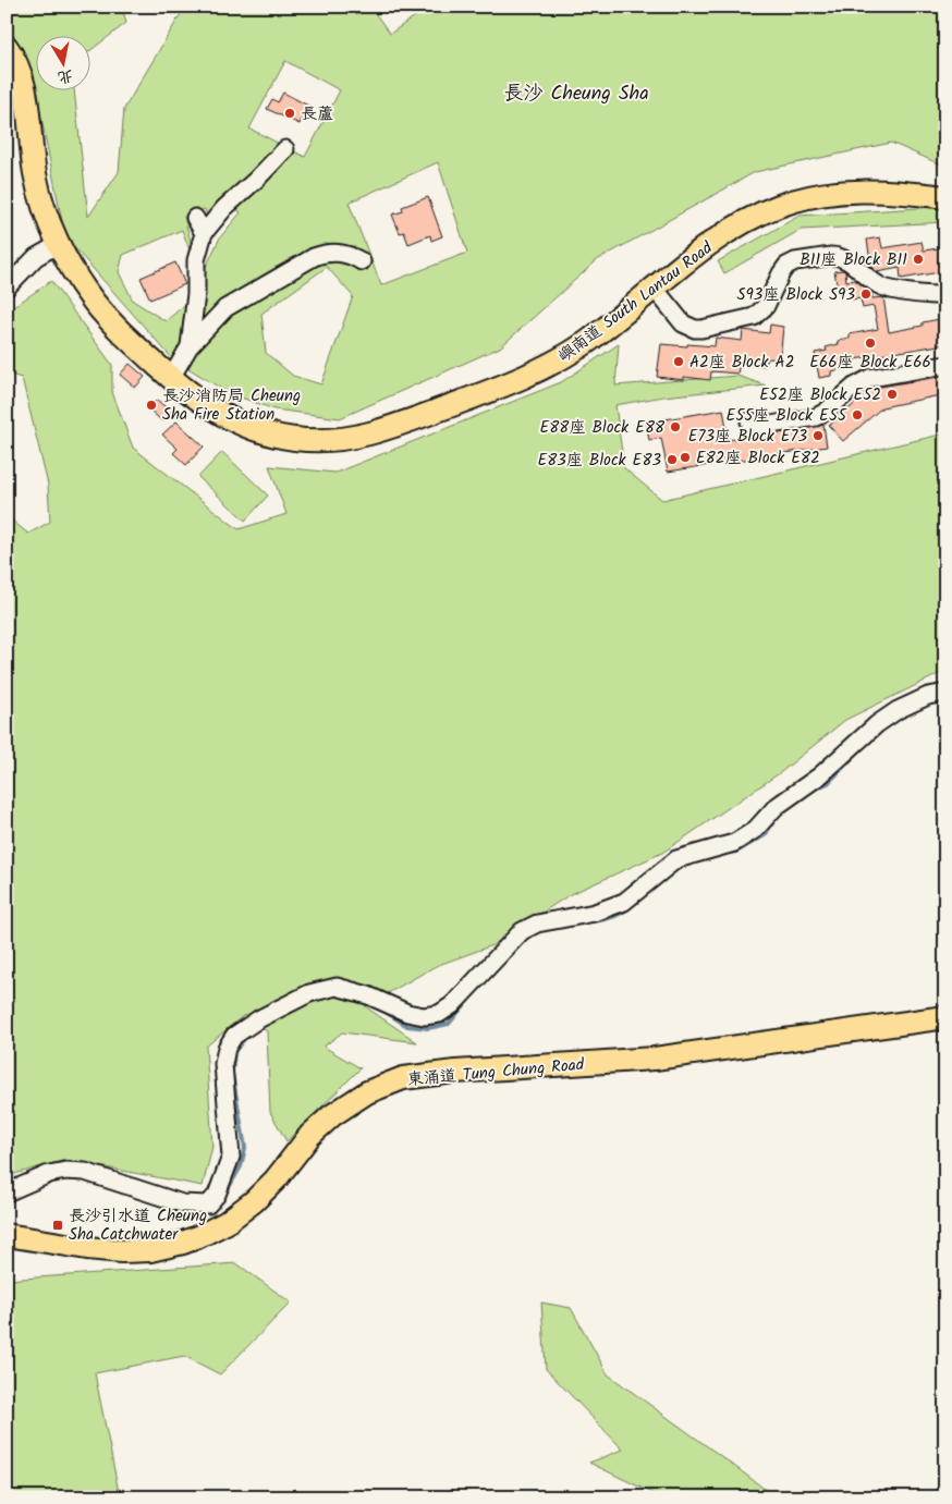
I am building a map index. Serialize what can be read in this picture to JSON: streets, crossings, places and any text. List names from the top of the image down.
{
  "streets": {
    "main road": ["嶼南道 South Lantau Road", "東涌道 Tung Chung Road"]
  },
  "districts": ["長沙 Cheung Sha"],
  "places": {
    "other": [
      "長蘆",
      "B11座 Block B11",
      "S93座 Block S93",
      "E66座 Block E66",
      "A2座 Block A2",
      "E52座 Block E52",
      "長沙消防局 Cheung Sha Fire Station",
      "E55座 Block E55",
      "E88座 Block E88",
      "E73座 Block E73",
      "E82座 Block E82",
      "E83座 Block E83"
    ],
    "transit": ["長沙引水道 Cheung Sha Catchwater"]
  },
  "north": "bottom"
}
